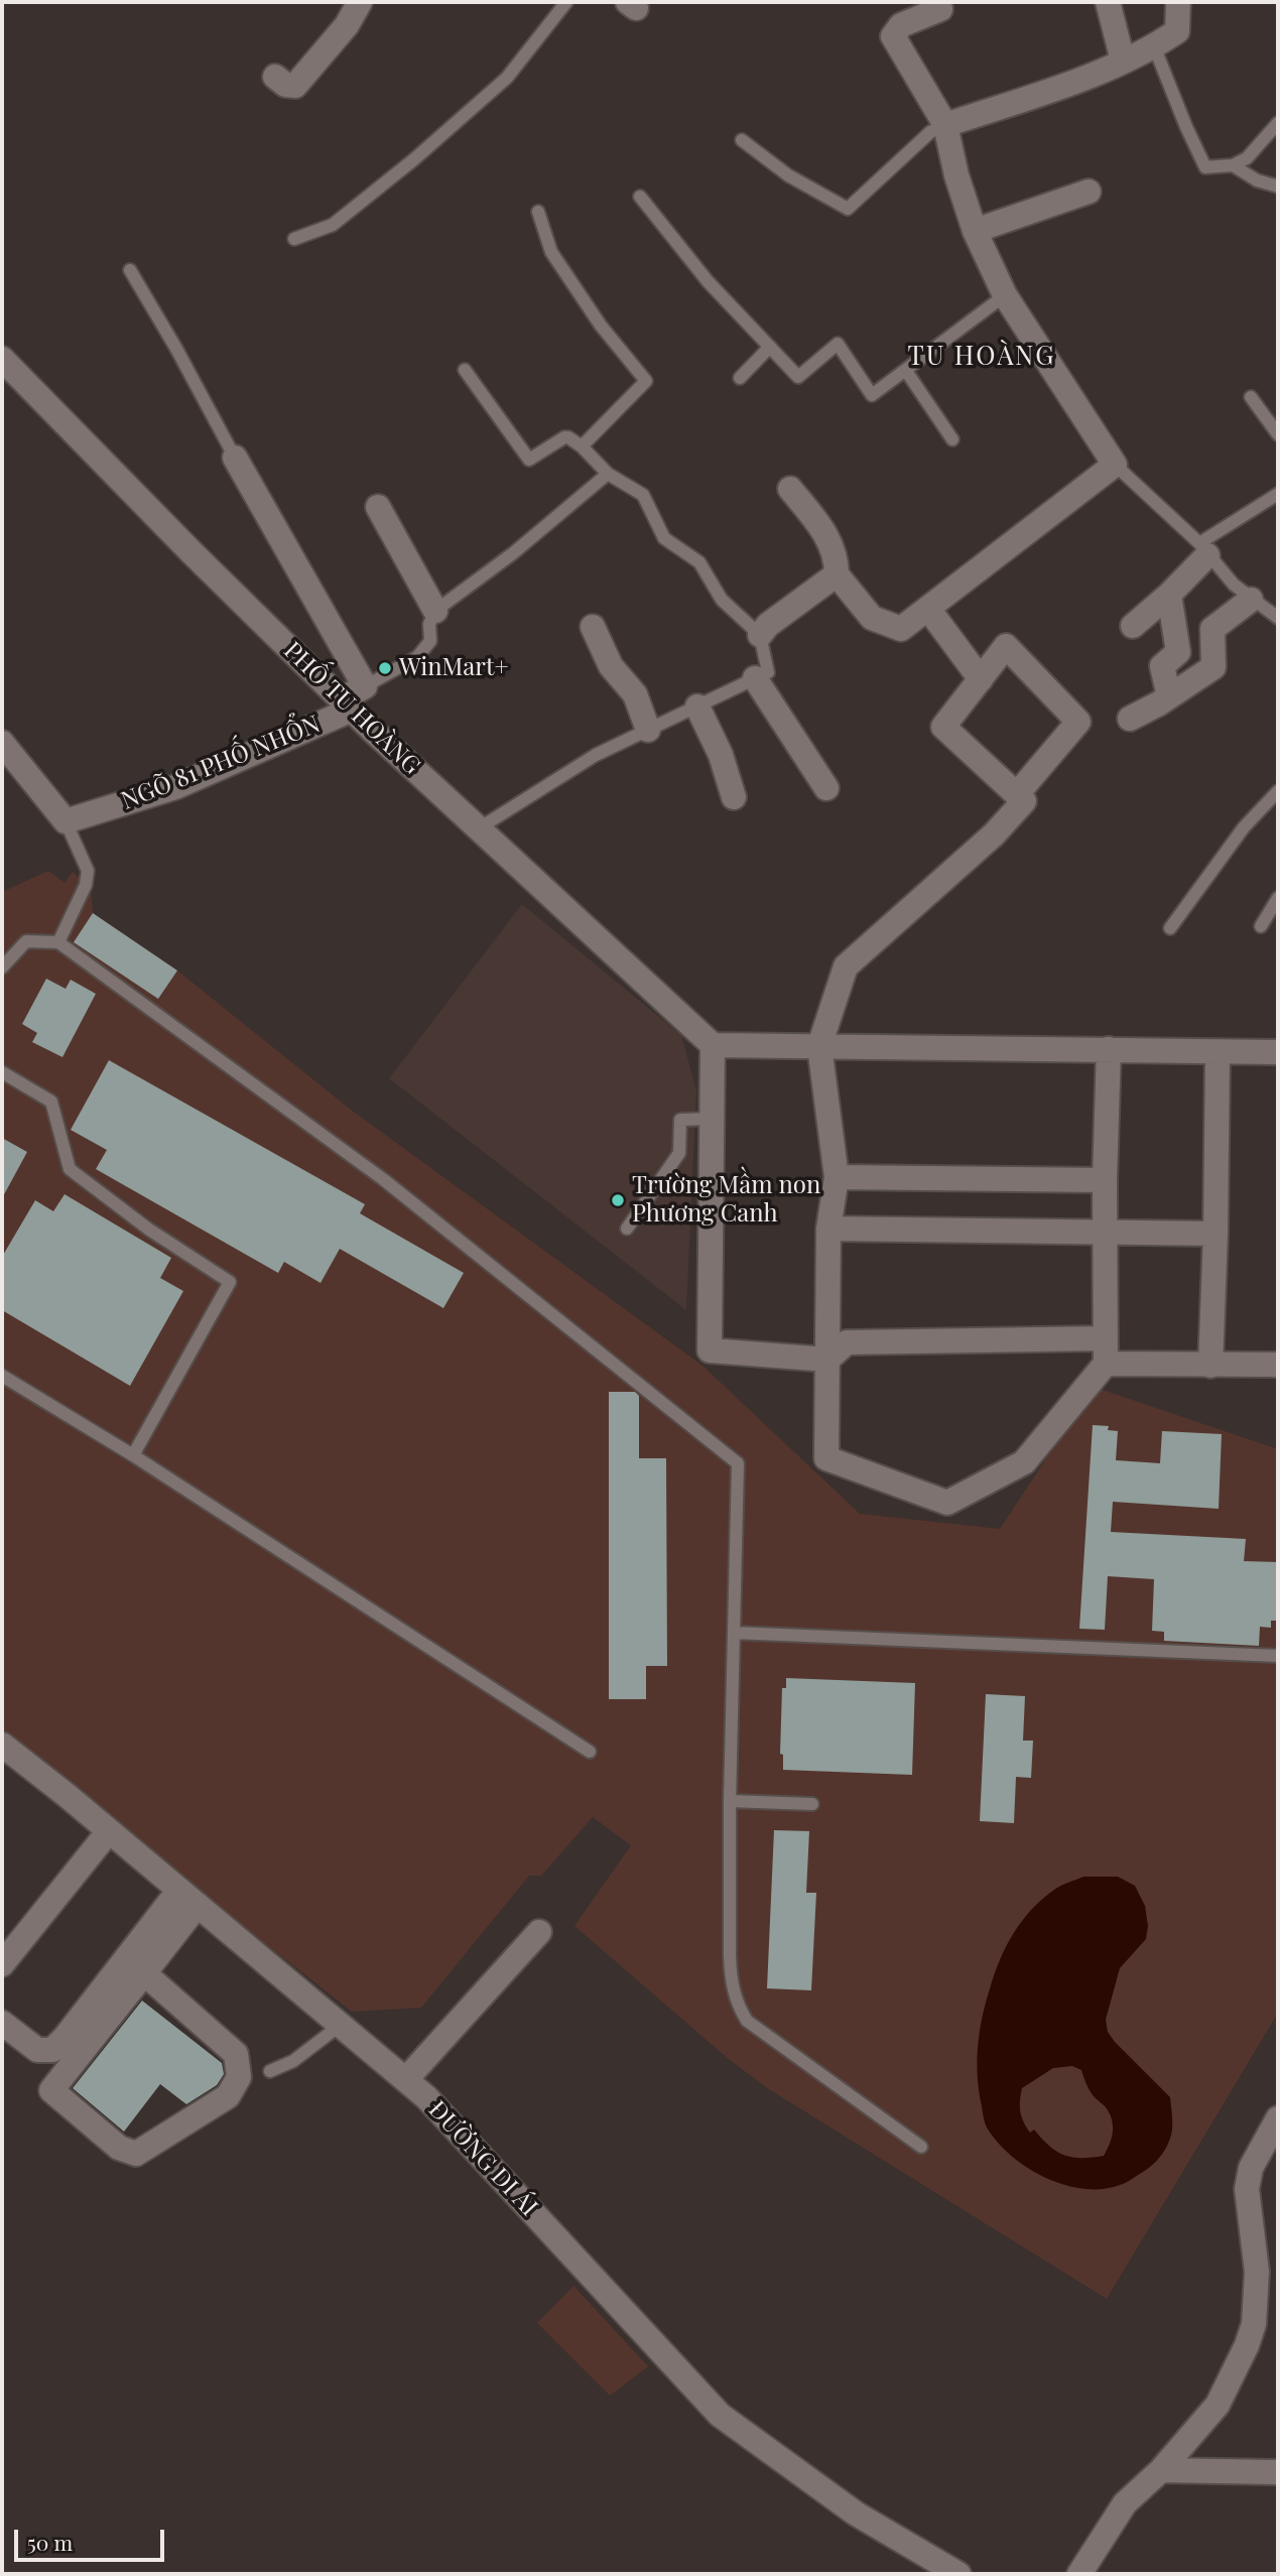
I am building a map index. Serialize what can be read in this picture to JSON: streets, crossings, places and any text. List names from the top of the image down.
{
  "streets": {
    "street": ["PHỐ TU HOÀNG", "NGÕ 81 PHỐ NHỔN", "ĐƯỜNG DI ÁI"]
  },
  "crossings": [
    ["PHỐ TU HOÀNG", "NGÕ 81 PHỐ NHỔN"]
  ],
  "districts": ["TU HOÀNG"],
  "places": ["WinMart+", "Trường Mầm non Phương Canh"],
  "scale_bar": "50 m"
}
